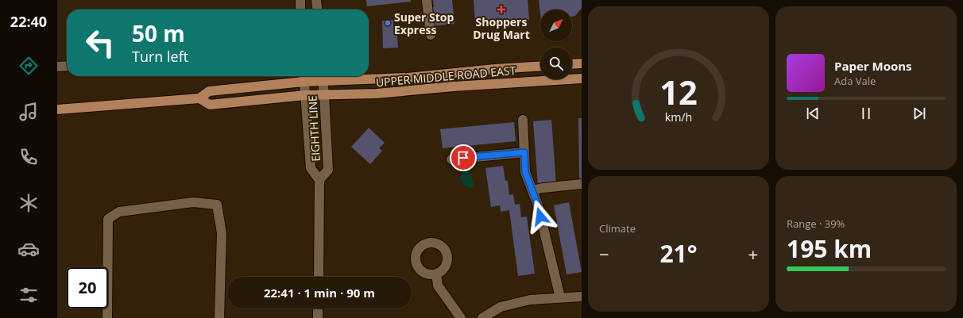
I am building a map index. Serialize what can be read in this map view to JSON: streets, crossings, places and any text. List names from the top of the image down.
{
  "streets": {
    "main road": ["UPPER MIDDLE ROAD EAST"],
    "street": ["EIGHTH LINE"]
  },
  "crossings": [
    ["UPPER MIDDLE ROAD EAST", "EIGHTH LINE"]
  ],
  "places": {
    "health": ["Shoppers Drug Mart"],
    "other": ["Super Stop Express"]
  },
  "north": "top right",
  "page": {
    "tabs": "22:40",
    "turn": ["50 m", "Turn left"],
    "song": ["Paper Moons", "Ada Vale"],
    "tile": [
      "Climate",
      ["Range · 39%", "195 km"]
    ],
    "heat": ["−", "21°", "+"],
    "limit": "20",
    "trip": "22:41 · 1 min · 90 m",
    "gauge": ["12", "km/h"]
  }
}
